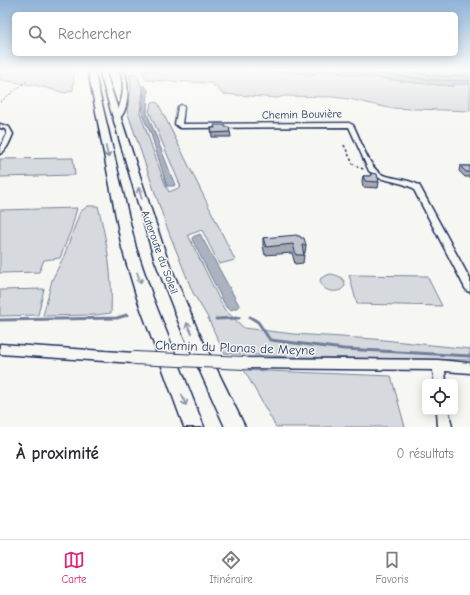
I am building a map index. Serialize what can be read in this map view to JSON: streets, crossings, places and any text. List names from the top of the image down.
{
  "streets": {
    "highway": ["Autoroute du Soleil"],
    "street": ["Chemin Bouvière", "Chemin du Planas de Meyne"]
  },
  "page": {
    "search": "Rechercher",
    "heading": ["À proximité", "0 résultats"],
    "nav": ["Carte", "Itinéraire", "Favoris"]
  }
}
